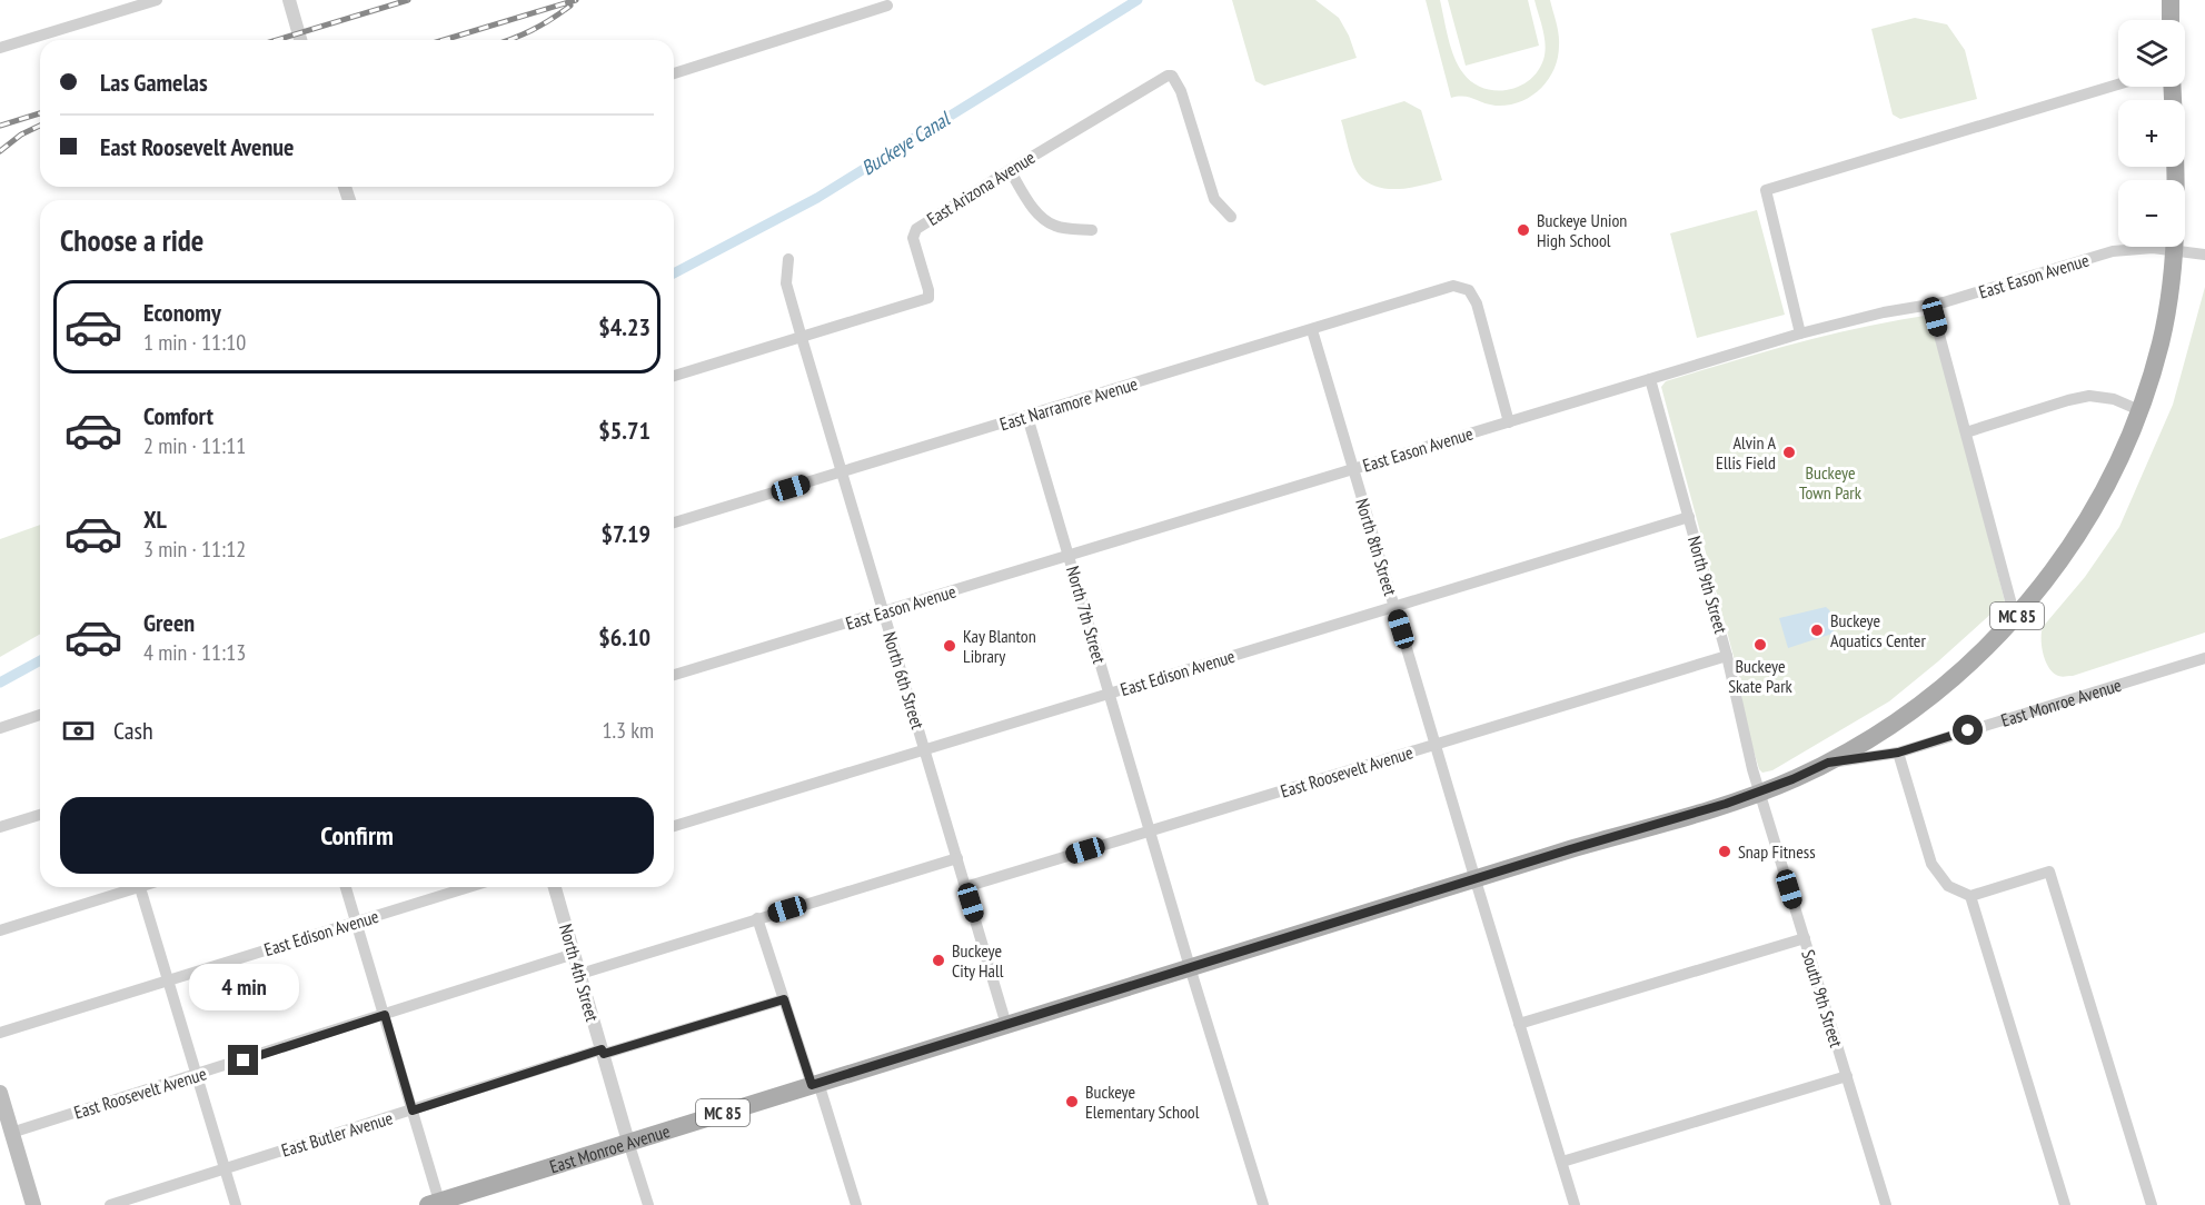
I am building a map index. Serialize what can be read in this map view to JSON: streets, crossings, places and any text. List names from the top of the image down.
{
  "streets": {
    "main road": ["MC 85", "East Monroe Avenue"],
    "street": [
      "East Arizona Avenue",
      "East Eason Avenue",
      "East Narramore Avenue",
      "North 8th Street",
      "North 9th Street",
      "North 7th Street",
      "East Edison Avenue",
      "North 6th Street",
      "East Roosevelt Avenue",
      "North 4th Street",
      "South 9th Street",
      "East Butler Avenue"
    ]
  },
  "crossings": [
    ["East Arizona Avenue", "North 6th Street"],
    ["East Eason Avenue", "East Narramore Avenue"],
    ["East Eason Avenue", "North 8th Street"],
    ["East Eason Avenue", "North 9th Street"],
    ["East Eason Avenue", "North 7th Street"],
    ["East Eason Avenue", "MC 85"],
    ["East Eason Avenue", "North 6th Street"],
    ["East Narramore Avenue", "North 8th Street"],
    ["East Narramore Avenue", "North 7th Street"],
    ["East Narramore Avenue", "North 6th Street"],
    ["North 8th Street", "East Edison Avenue"],
    ["North 8th Street", "East Monroe Avenue"],
    ["North 8th Street", "East Roosevelt Avenue"],
    ["North 9th Street", "East Edison Avenue"],
    ["North 9th Street", "East Monroe Avenue"],
    ["North 9th Street", "East Roosevelt Avenue"],
    ["North 9th Street", "South 9th Street"],
    ["North 7th Street", "East Edison Avenue"],
    ["North 7th Street", "East Monroe Avenue"],
    ["North 7th Street", "East Roosevelt Avenue"],
    ["MC 85", "East Monroe Avenue"],
    ["East Edison Avenue", "North 6th Street"],
    ["North 6th Street", "East Monroe Avenue"],
    ["North 6th Street", "East Roosevelt Avenue"],
    ["East Monroe Avenue", "North 4th Street"],
    ["East Monroe Avenue", "South 9th Street"],
    ["East Roosevelt Avenue", "North 4th Street"],
    ["North 4th Street", "East Butler Avenue"]
  ],
  "water": ["Buckeye Canal"],
  "parks": ["Buckeye Town Park"],
  "places": [
    "Buckeye Union High School",
    "Alvin A Ellis Field",
    "Buckeye Aquatics Center",
    "Buckeye Skate Park",
    "Kay Blanton Library",
    "Snap Fitness",
    "Buckeye City Hall",
    "Buckeye Elementary School"
  ],
  "page": {
    "map_buttons": ["+", "−"],
    "banner": ["Las Gamelas", "East Roosevelt Avenue"],
    "heading": "Choose a ride",
    "list": [
      {
        "name": "Economy",
        "note": "1 min · 11:10",
        "value": "$4.23"
      },
      {
        "name": "Comfort",
        "note": "2 min · 11:11",
        "value": "$5.71"
      },
      {
        "name": "XL",
        "note": "3 min · 11:12",
        "value": "$7.19"
      },
      {
        "name": "Green",
        "note": "4 min · 11:13",
        "value": "$6.10"
      }
    ],
    "pay": ["Cash", "1.3 km"],
    "buttons": "Confirm",
    "bubble": "4 min"
  }
}
